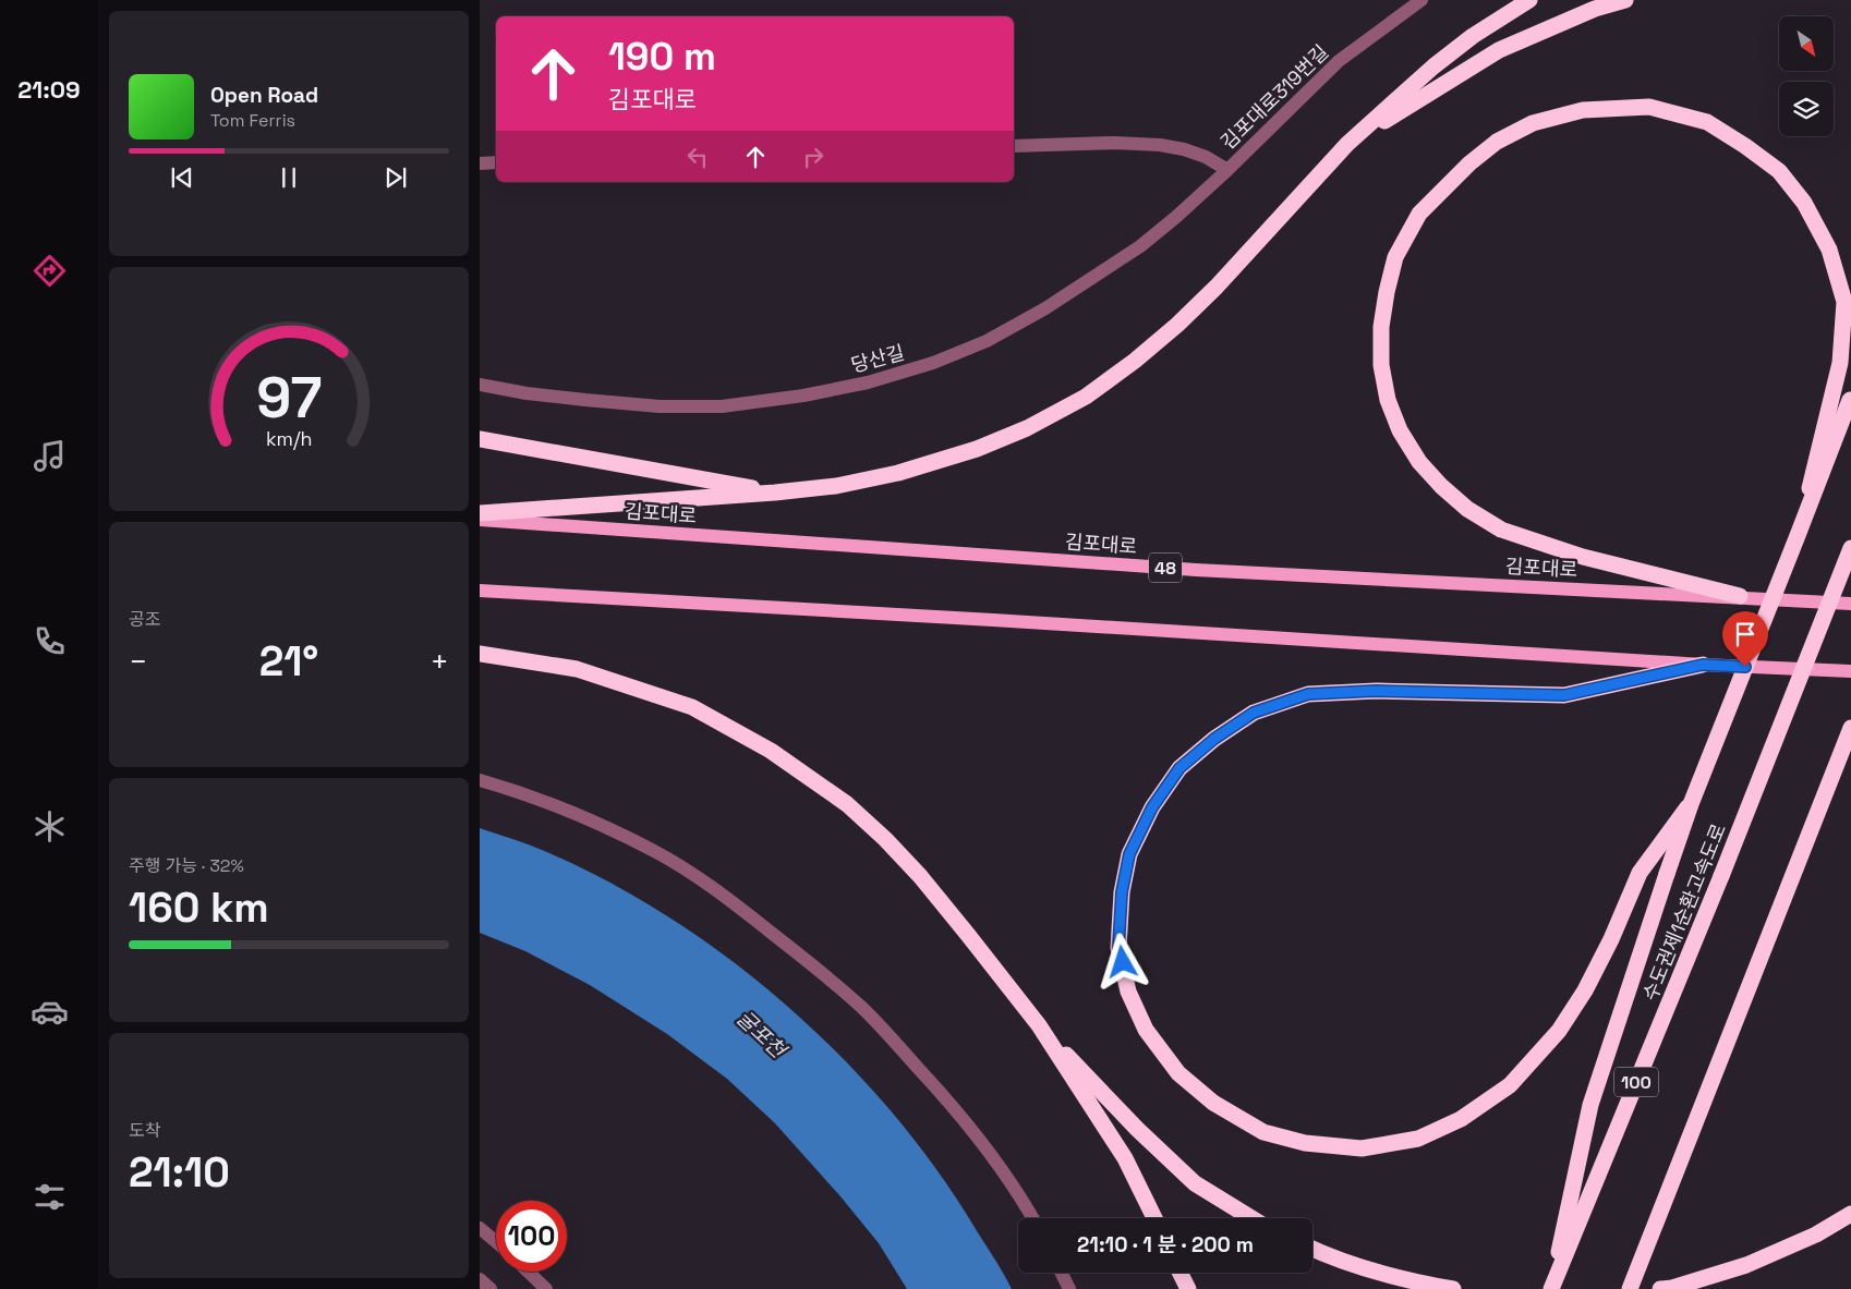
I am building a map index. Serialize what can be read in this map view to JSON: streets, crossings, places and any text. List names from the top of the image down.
{
  "streets": {
    "highway": ["수도권제1순환고속도로", "100"],
    "main road": ["김포대로", "48"],
    "street": ["김포대로319번길", "당산길"]
  },
  "crossings": [
    ["김포대로319번길", "당산길"]
  ],
  "water": ["굴포천"],
  "north": "bottom right",
  "page": {
    "tabs": "21:09",
    "turn": ["190 m", "김포대로"],
    "song": ["Open Road", "Tom Ferris"],
    "tile": [
      "공조",
      ["주행 가능 · 32%", "160 km"],
      ["도착", "21:10"]
    ],
    "heat": ["−", "21°", "+"],
    "limit": "100",
    "trip": "21:10 · 1 분 · 200 m",
    "gauge": ["97", "km/h"]
  }
}
